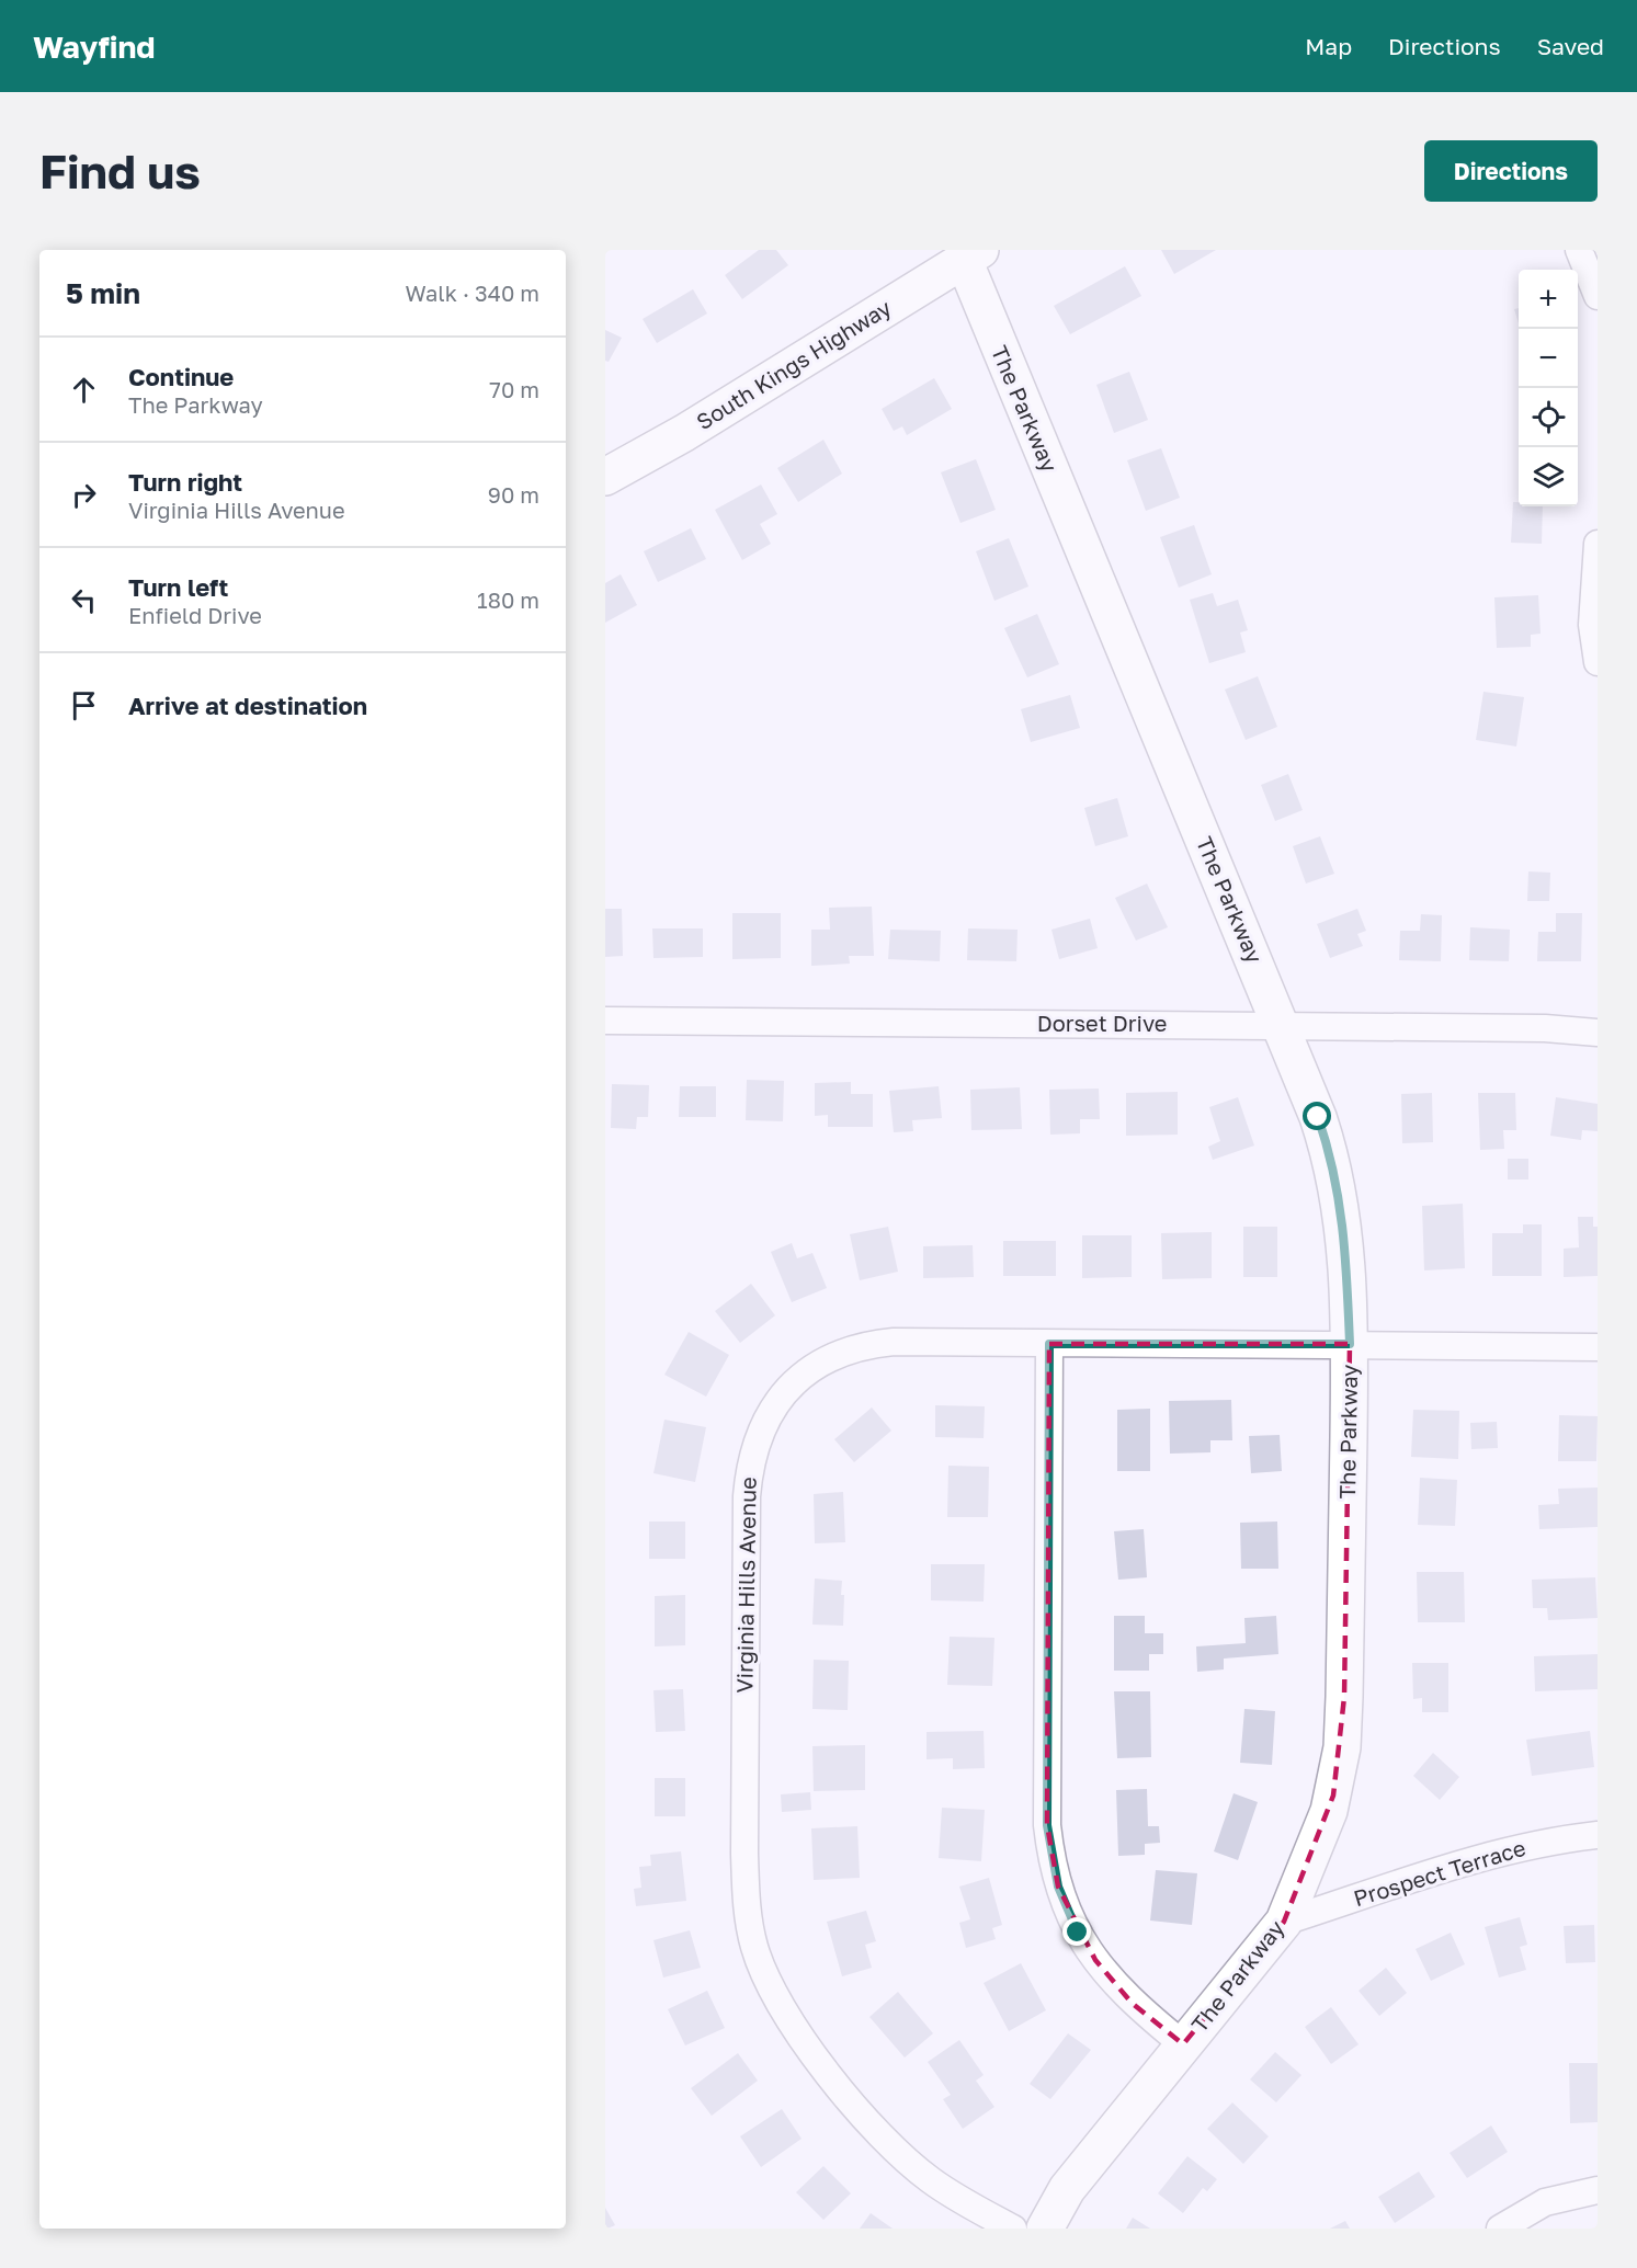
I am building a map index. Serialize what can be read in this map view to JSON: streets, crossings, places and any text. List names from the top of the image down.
{
  "streets": {
    "street": [
      "South Kings Highway",
      "The Parkway",
      "Dorset Drive",
      "Virginia Hills Avenue",
      "Prospect Terrace"
    ]
  },
  "crossings": [
    ["South Kings Highway", "The Parkway"],
    ["The Parkway", "Dorset Drive"],
    ["The Parkway", "Virginia Hills Avenue"],
    ["The Parkway", "Prospect Terrace"]
  ],
  "page": {
    "header": "Wayfind",
    "nav": ["Map", "Directions", "Saved"],
    "buttons": "Directions",
    "title": "Find us",
    "heading": ["5 min", "Walk · 340 m"],
    "map_buttons": ["+", "−"],
    "list": [
      ["Continue", "The Parkway", "70 m"],
      ["Turn right", "Virginia Hills Avenue", "90 m"],
      ["Turn left", "Enfield Drive", "180 m"],
      "Arrive at destination"
    ]
  }
}
